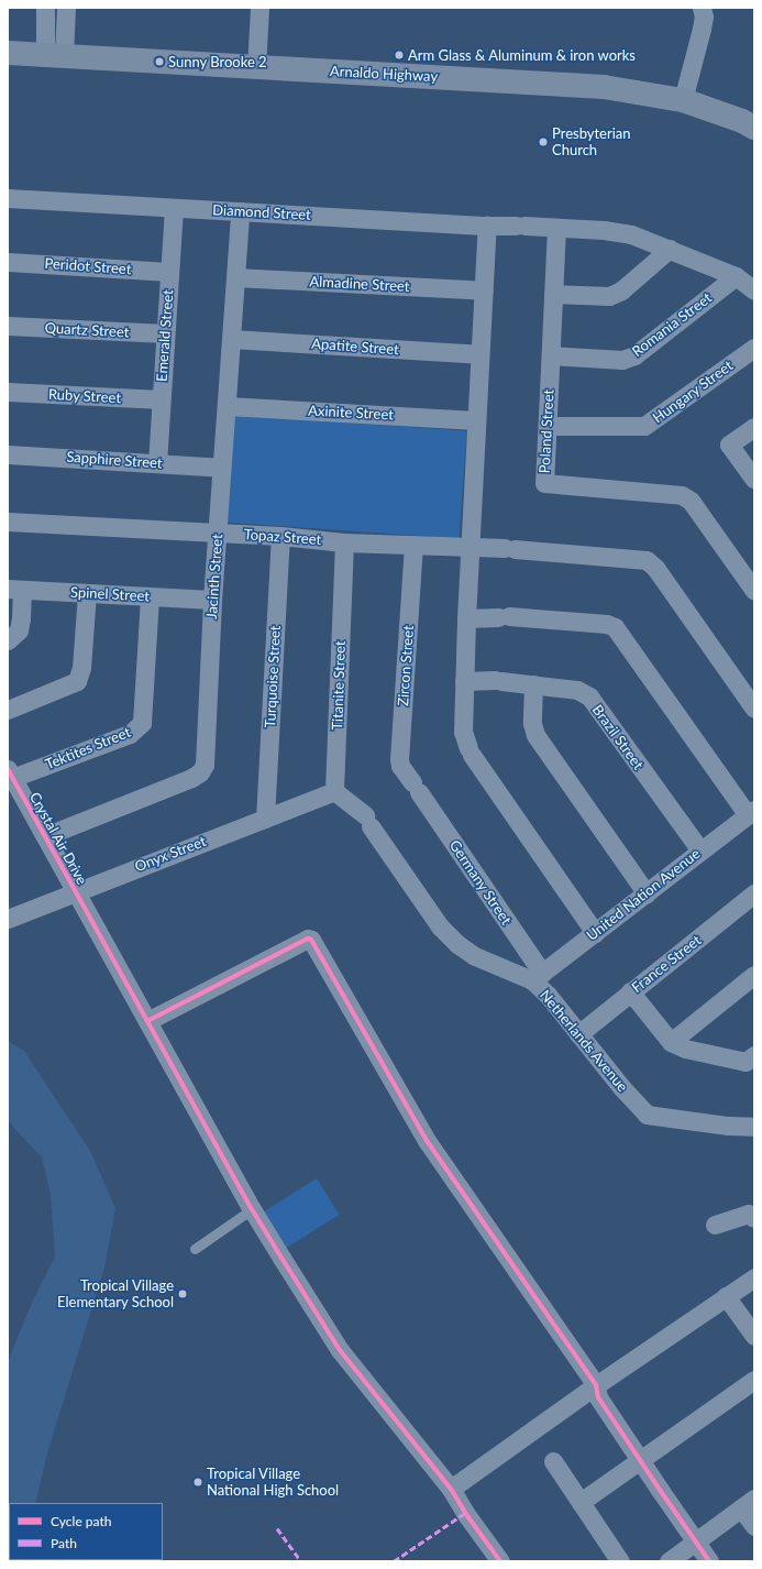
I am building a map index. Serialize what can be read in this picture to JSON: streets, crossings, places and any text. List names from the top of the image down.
{
  "streets": {
    "main road": ["Arnaldo Highway"],
    "street": [
      "Diamond Street",
      "Peridot Street",
      "Almadine Street",
      "Romania Street",
      "Quartz Street",
      "Emerald Street",
      "Apatite Street",
      "Hungary Street",
      "Ruby Street",
      "Axinite Street",
      "Poland Street",
      "Sapphire Street",
      "Topaz Street",
      "Jacinth Street",
      "Spinel Street",
      "Zircon Street",
      "Turquoise Street",
      "Titanite Street",
      "Brazil Street",
      "Tektites Street",
      "Crystal Air Drive",
      "Onyx Street",
      "Germany Street",
      "United Nation Avenue",
      "France Street",
      "Netherlands Avenue"
    ]
  },
  "crossings": [
    ["Diamond Street", "Romania Street"],
    ["Diamond Street", "Emerald Street"],
    ["Diamond Street", "Poland Street"],
    ["Diamond Street", "Jacinth Street"],
    ["Peridot Street", "Emerald Street"],
    ["Almadine Street", "Jacinth Street"],
    ["Romania Street", "Poland Street"],
    ["Quartz Street", "Emerald Street"],
    ["Emerald Street", "Ruby Street"],
    ["Emerald Street", "Sapphire Street"],
    ["Apatite Street", "Jacinth Street"],
    ["Hungary Street", "Poland Street"],
    ["Axinite Street", "Jacinth Street"],
    ["Sapphire Street", "Jacinth Street"],
    ["Topaz Street", "Jacinth Street"],
    ["Topaz Street", "Zircon Street"],
    ["Topaz Street", "Turquoise Street"],
    ["Topaz Street", "Titanite Street"],
    ["Jacinth Street", "Spinel Street"],
    ["Jacinth Street", "Crystal Air Drive"],
    ["Spinel Street", "Tektites Street"],
    ["Zircon Street", "Germany Street"],
    ["Turquoise Street", "Onyx Street"],
    ["Titanite Street", "Onyx Street"],
    ["Titanite Street", "Netherlands Avenue"],
    ["Brazil Street", "United Nation Avenue"],
    ["Tektites Street", "Crystal Air Drive"],
    ["Crystal Air Drive", "Onyx Street"],
    ["Onyx Street", "Netherlands Avenue"],
    ["Germany Street", "United Nation Avenue"],
    ["Germany Street", "Netherlands Avenue"],
    ["United Nation Avenue", "Netherlands Avenue"],
    ["France Street", "Netherlands Avenue"]
  ],
  "places": [
    "Arm Glass & Aluminum & iron works",
    "Sunny Brooke 2",
    "Presbyterian Church",
    "Tropical Village Elementary School",
    "Tropical Village National High School"
  ],
  "legend": ["Cycle path", "Path"]
}
